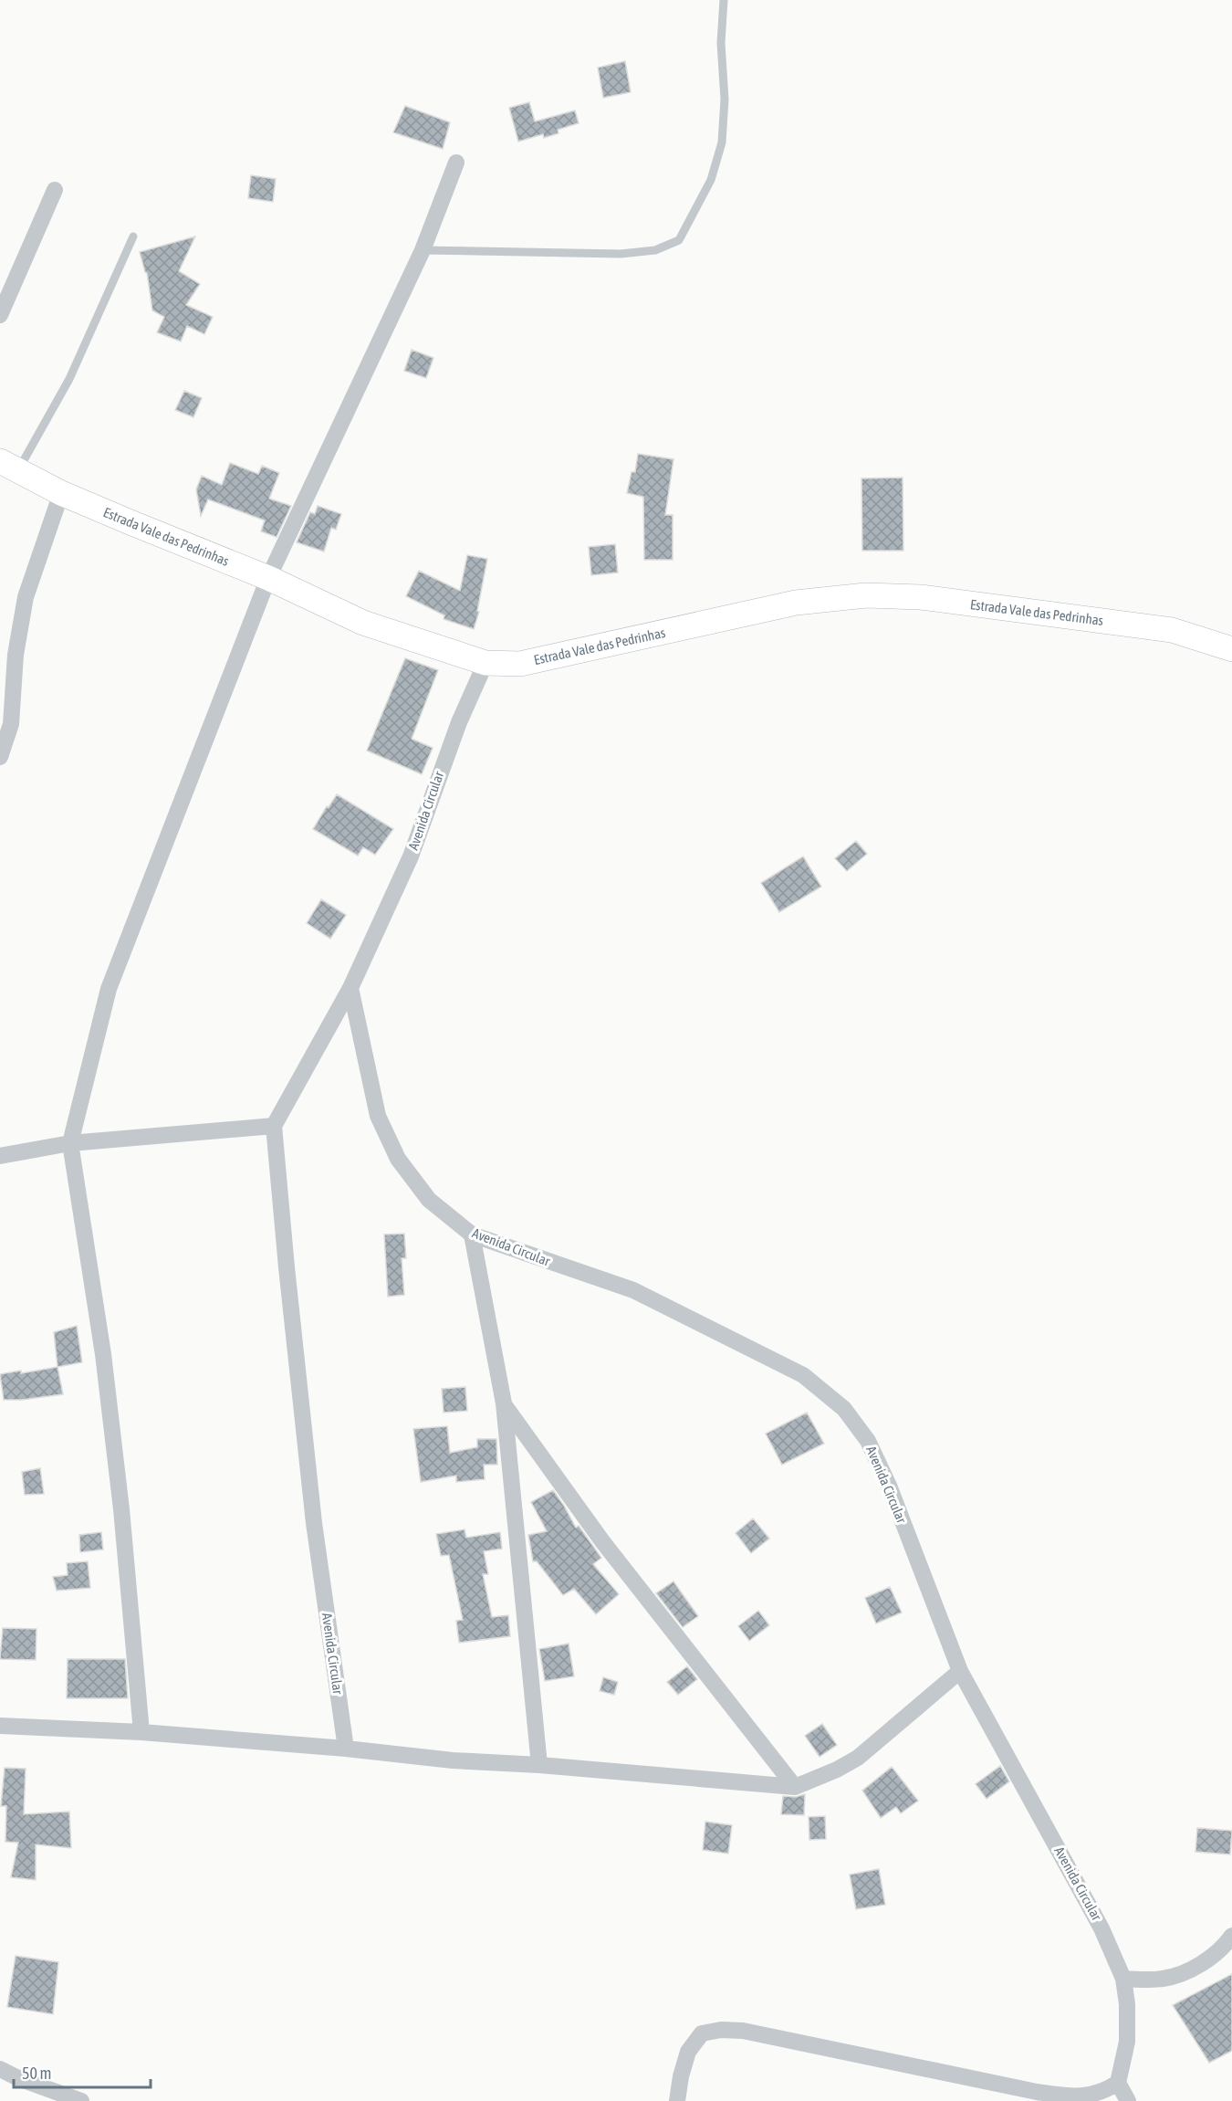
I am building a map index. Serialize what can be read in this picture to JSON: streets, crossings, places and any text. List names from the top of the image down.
{
  "streets": {
    "main road": ["Estrada Vale das Pedrinhas"],
    "street": ["Avenida Circular"]
  },
  "crossings": [
    ["Estrada Vale das Pedrinhas", "Avenida Circular"]
  ],
  "scale_bar": "50 m"
}
